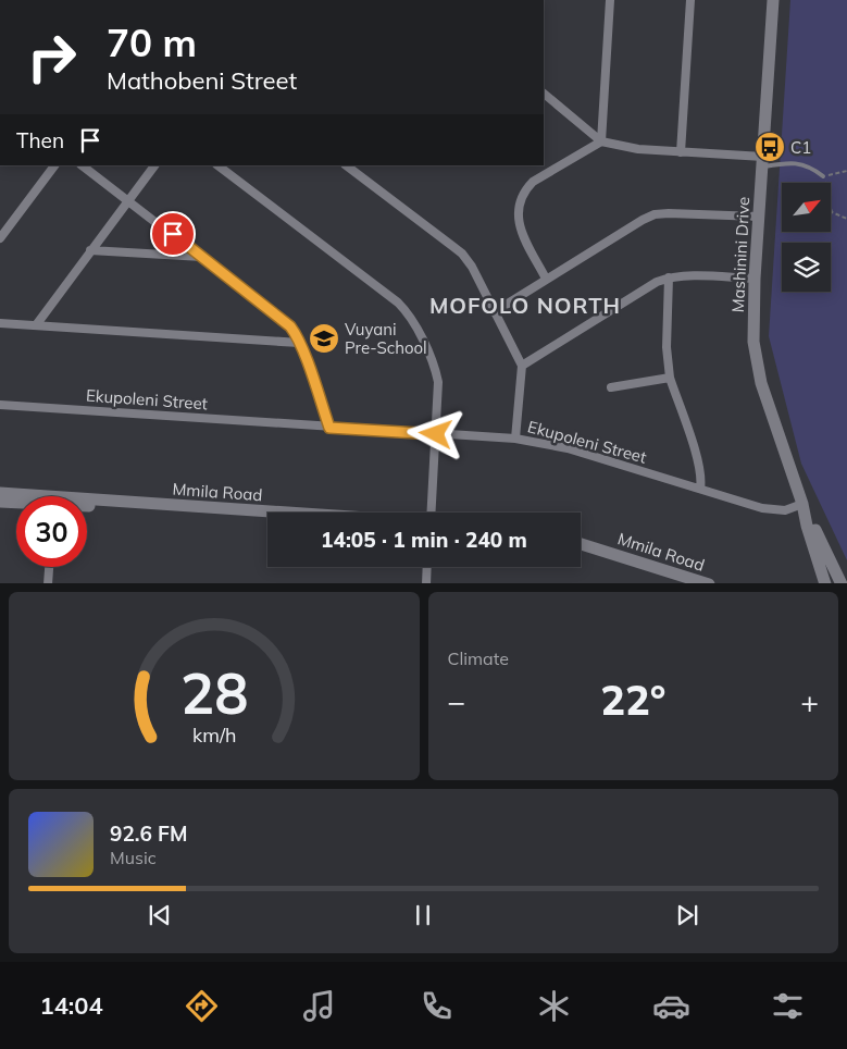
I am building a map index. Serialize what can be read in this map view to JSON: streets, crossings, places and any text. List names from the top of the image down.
{
  "streets": {
    "main road": ["Mashinini Drive", "Mmila Road"],
    "street": ["Ekupoleni Street"]
  },
  "crossings": [
    ["Mashinini Drive", "Ekupoleni Street"]
  ],
  "districts": ["MOFOLO NORTH"],
  "places": {
    "bus stop": ["C1"],
    "school or university": ["Vuyani Pre-School"]
  },
  "north": "top right",
  "page": {
    "turn": ["70 m", "Mathobeni Street"],
    "then": "Then",
    "limit": "30",
    "trip": "14:05 · 1 min · 240 m",
    "tile": "Climate",
    "heat": ["−", "22°", "+"],
    "song": ["92.6 FM", "Music"],
    "tabs": "14:04",
    "gauge": ["28", "km/h"]
  }
}
